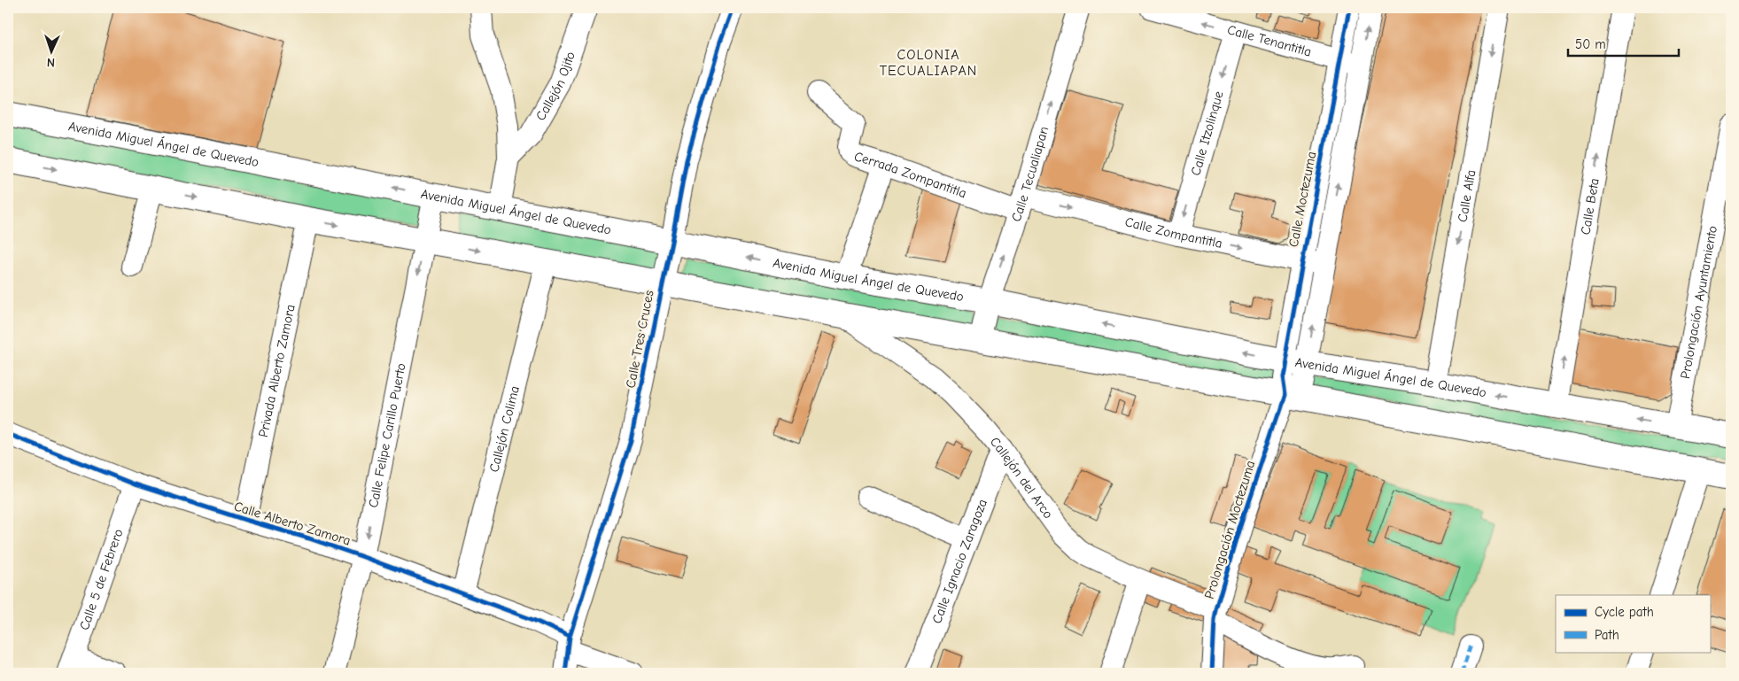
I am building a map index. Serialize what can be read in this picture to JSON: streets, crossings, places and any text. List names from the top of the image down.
{
  "streets": {
    "main road": ["Avenida Miguel Ángel de Quevedo"],
    "street": [
      "Calle Tenantitla",
      "Callejón Ojito",
      "Calle Itzolinque",
      "Cerrada Zompantitla",
      "Calle Tecualiapan",
      "Calle Alfa",
      "Calle Moctezuma",
      "Calle Beta",
      "Calle Zompantitla",
      "Prolongación Ayuntamiento",
      "Calle Tres Cruces",
      "Privada Alberto Zamora",
      "Callejón Colima",
      "Calle Felipe Carillo Puerto",
      "Callejón del Arco",
      "Calle Alberto Zamora",
      "Prolongación Moctezuma",
      "Calle Ignacio Zaragoza",
      "Calle 5 de Febrero"
    ]
  },
  "crossings": [
    ["Calle Tenantitla", "Calle Itzolinque"],
    ["Calle Tenantitla", "Calle Moctezuma"],
    ["Calle Itzolinque", "Calle Zompantitla"],
    ["Avenida Miguel Ángel de Quevedo", "Calle Tecualiapan"],
    ["Avenida Miguel Ángel de Quevedo", "Calle Alfa"],
    ["Avenida Miguel Ángel de Quevedo", "Calle Moctezuma"],
    ["Avenida Miguel Ángel de Quevedo", "Calle Beta"],
    ["Avenida Miguel Ángel de Quevedo", "Prolongación Ayuntamiento"],
    ["Avenida Miguel Ángel de Quevedo", "Calle Tres Cruces"],
    ["Avenida Miguel Ángel de Quevedo", "Calle Felipe Carillo Puerto"],
    ["Cerrada Zompantitla", "Calle Tecualiapan"],
    ["Cerrada Zompantitla", "Calle Zompantitla"],
    ["Calle Tecualiapan", "Calle Zompantitla"],
    ["Calle Moctezuma", "Calle Zompantitla"],
    ["Calle Moctezuma", "Prolongación Moctezuma"],
    ["Calle Tres Cruces", "Calle Alberto Zamora"],
    ["Privada Alberto Zamora", "Calle Alberto Zamora"],
    ["Callejón Colima", "Calle Alberto Zamora"],
    ["Calle Felipe Carillo Puerto", "Calle Alberto Zamora"],
    ["Callejón del Arco", "Prolongación Moctezuma"],
    ["Callejón del Arco", "Calle Ignacio Zaragoza"],
    ["Calle Alberto Zamora", "Calle 5 de Febrero"]
  ],
  "one_way": [
    "Calle Tenantitla",
    "Calle Itzolinque",
    "Calle Alfa",
    "Calle Beta",
    "Calle Zompantitla",
    "Calle Felipe Carillo Puerto"
  ],
  "districts": ["COLONIA TECUALIAPAN"],
  "legend": ["Cycle path", "Path"],
  "scale_bar": "50 m",
  "north": "bottom"
}
